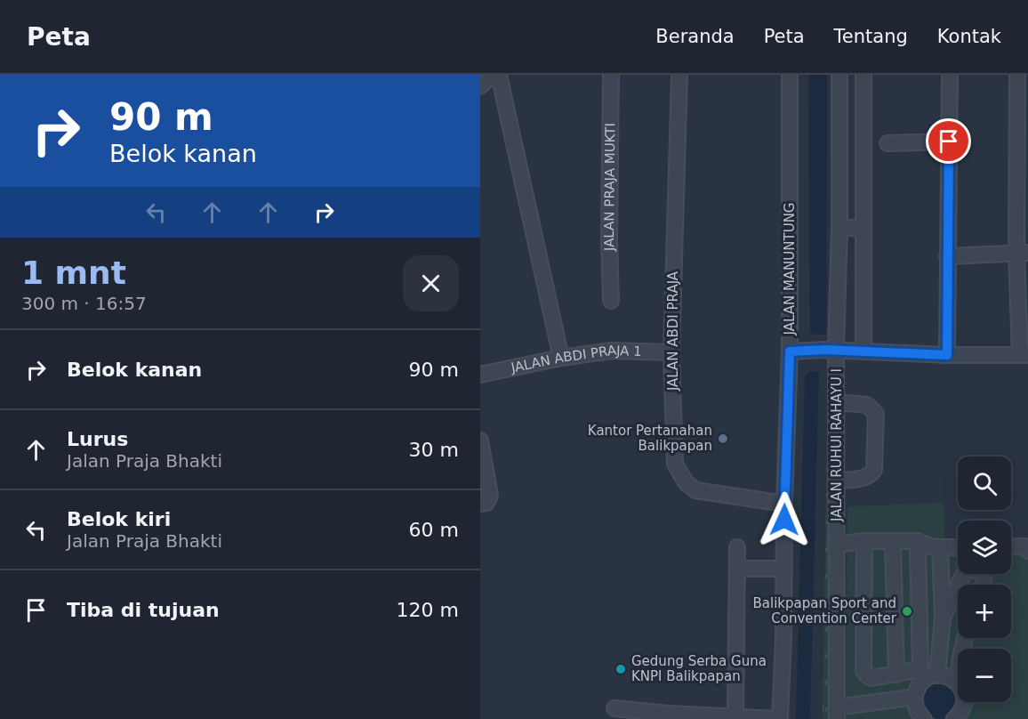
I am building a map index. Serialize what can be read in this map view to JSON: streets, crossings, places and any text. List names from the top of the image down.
{
  "streets": {
    "street": [
      "JALAN PRAJA MUKTI",
      "JALAN MANUNTUNG",
      "JALAN ABDI PRAJA",
      "JALAN ABDI PRAJA 1",
      "JALAN RUHUI RAHAYU I"
    ]
  },
  "crossings": [
    ["JALAN MANUNTUNG", "JALAN ABDI PRAJA"],
    ["JALAN ABDI PRAJA", "JALAN ABDI PRAJA 1"]
  ],
  "places": ["Kantor Pertanahan Balikpapan", "Balikpapan Sport and Convention Center", "Gedung Serba Guna KNPI Balikpapan"],
  "page": {
    "header": "Peta",
    "nav": [
      "Beranda",
      "Peta",
      "Tentang",
      "Kontak"
    ],
    "turn": ["90 m", "Belok kanan"],
    "heading": ["1 mnt", "300 m · 16:57"],
    "list": [
      {
        "name": "Belok kanan",
        "value": "90 m"
      },
      {
        "name": "Lurus",
        "note": "Jalan Praja Bhakti",
        "value": "30 m"
      },
      {
        "name": "Belok kiri",
        "note": "Jalan Praja Bhakti",
        "value": "60 m"
      },
      {
        "name": "Tiba di tujuan",
        "value": "120 m"
      }
    ],
    "map_buttons": ["+", "−"]
  }
}
